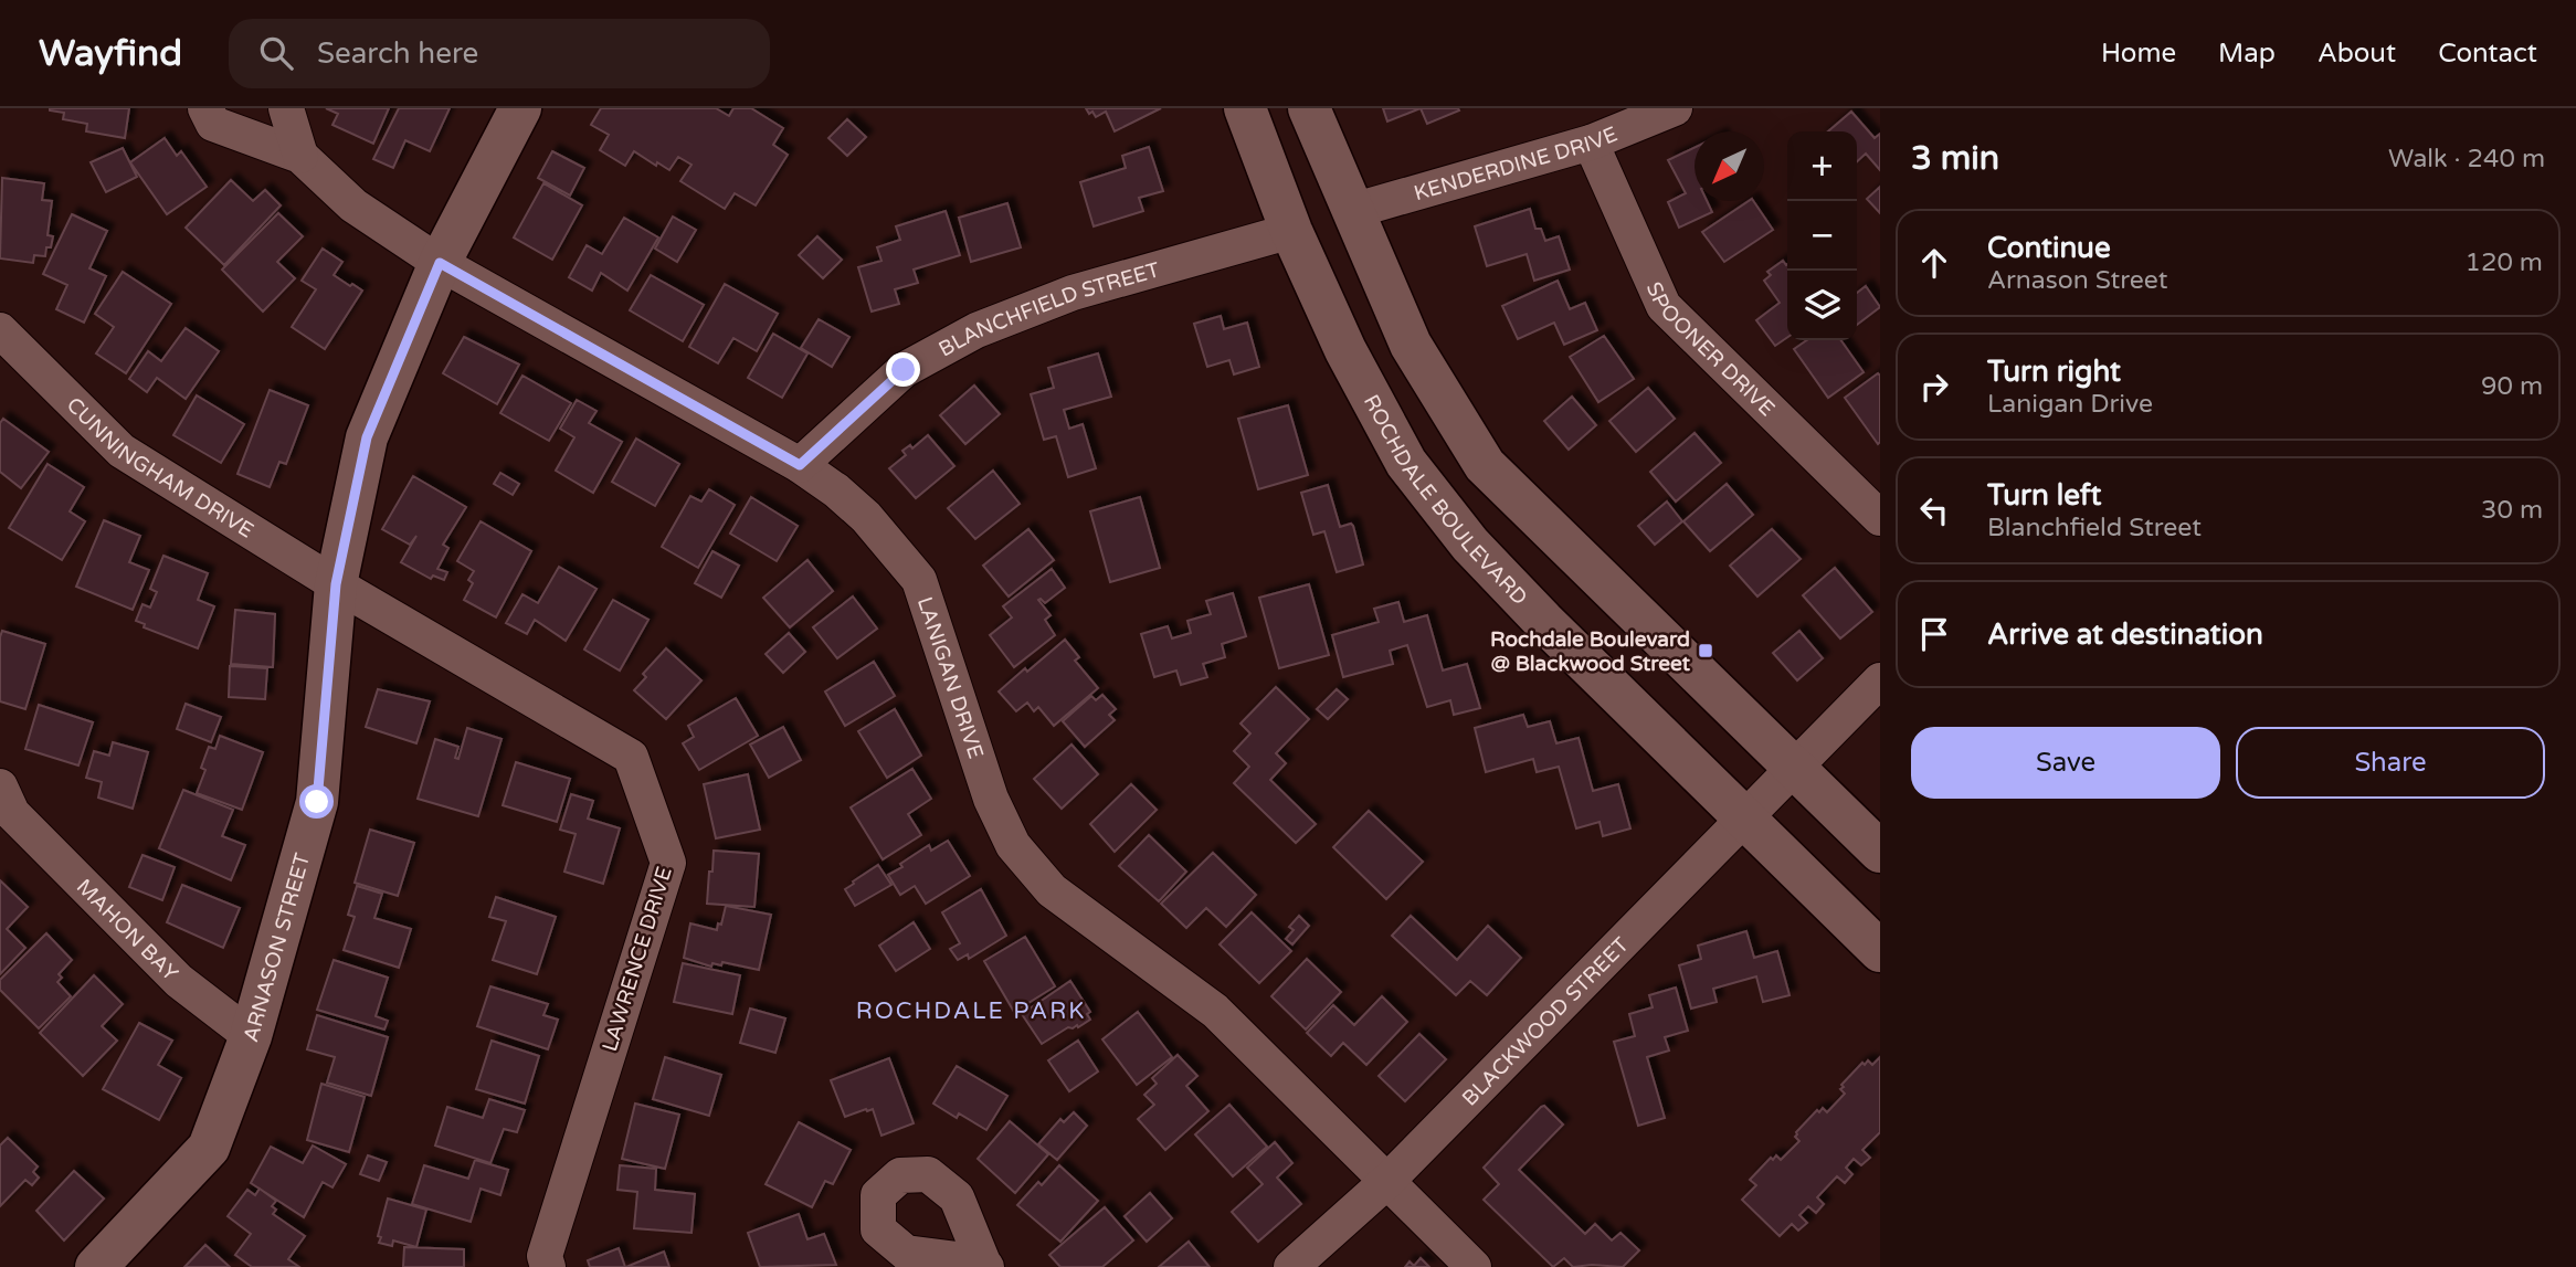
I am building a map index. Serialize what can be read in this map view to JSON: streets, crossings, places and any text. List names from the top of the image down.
{
  "streets": {
    "main road": ["ROCHDALE BOULEVARD", "ARNASON STREET"],
    "street": [
      "KENDERDINE DRIVE",
      "BLANCHFIELD STREET",
      "SPOONER DRIVE",
      "CUNNINGHAM DRIVE",
      "LANIGAN DRIVE",
      "MAHON BAY",
      "LAWRENCE DRIVE",
      "BLACKWOOD STREET"
    ]
  },
  "crossings": [
    ["KENDERDINE DRIVE", "SPOONER DRIVE"],
    ["BLANCHFIELD STREET", "ROCHDALE BOULEVARD"],
    ["BLANCHFIELD STREET", "LANIGAN DRIVE"],
    ["CUNNINGHAM DRIVE", "ARNASON STREET"],
    ["CUNNINGHAM DRIVE", "LAWRENCE DRIVE"],
    ["ROCHDALE BOULEVARD", "BLACKWOOD STREET"],
    ["LANIGAN DRIVE", "ARNASON STREET"],
    ["LANIGAN DRIVE", "BLACKWOOD STREET"],
    ["MAHON BAY", "ARNASON STREET"],
    ["ARNASON STREET", "LAWRENCE DRIVE"]
  ],
  "districts": ["ROCHDALE PARK"],
  "places": {
    "transit": ["Rochdale Boulevard @ Blackwood Street"]
  },
  "north": "bottom left",
  "page": {
    "header": "Wayfind",
    "search": "Search here",
    "nav": [
      "Home",
      "Map",
      "About",
      "Contact"
    ],
    "heading": ["3 min", "Walk · 240 m"],
    "map_buttons": ["+", "−"],
    "list": [
      ["Continue", "Arnason Street", "120 m"],
      ["Turn right", "Lanigan Drive", "90 m"],
      ["Turn left", "Blanchfield Street", "30 m"],
      "Arrive at destination"
    ],
    "buttons": ["Save", "Share"]
  }
}
